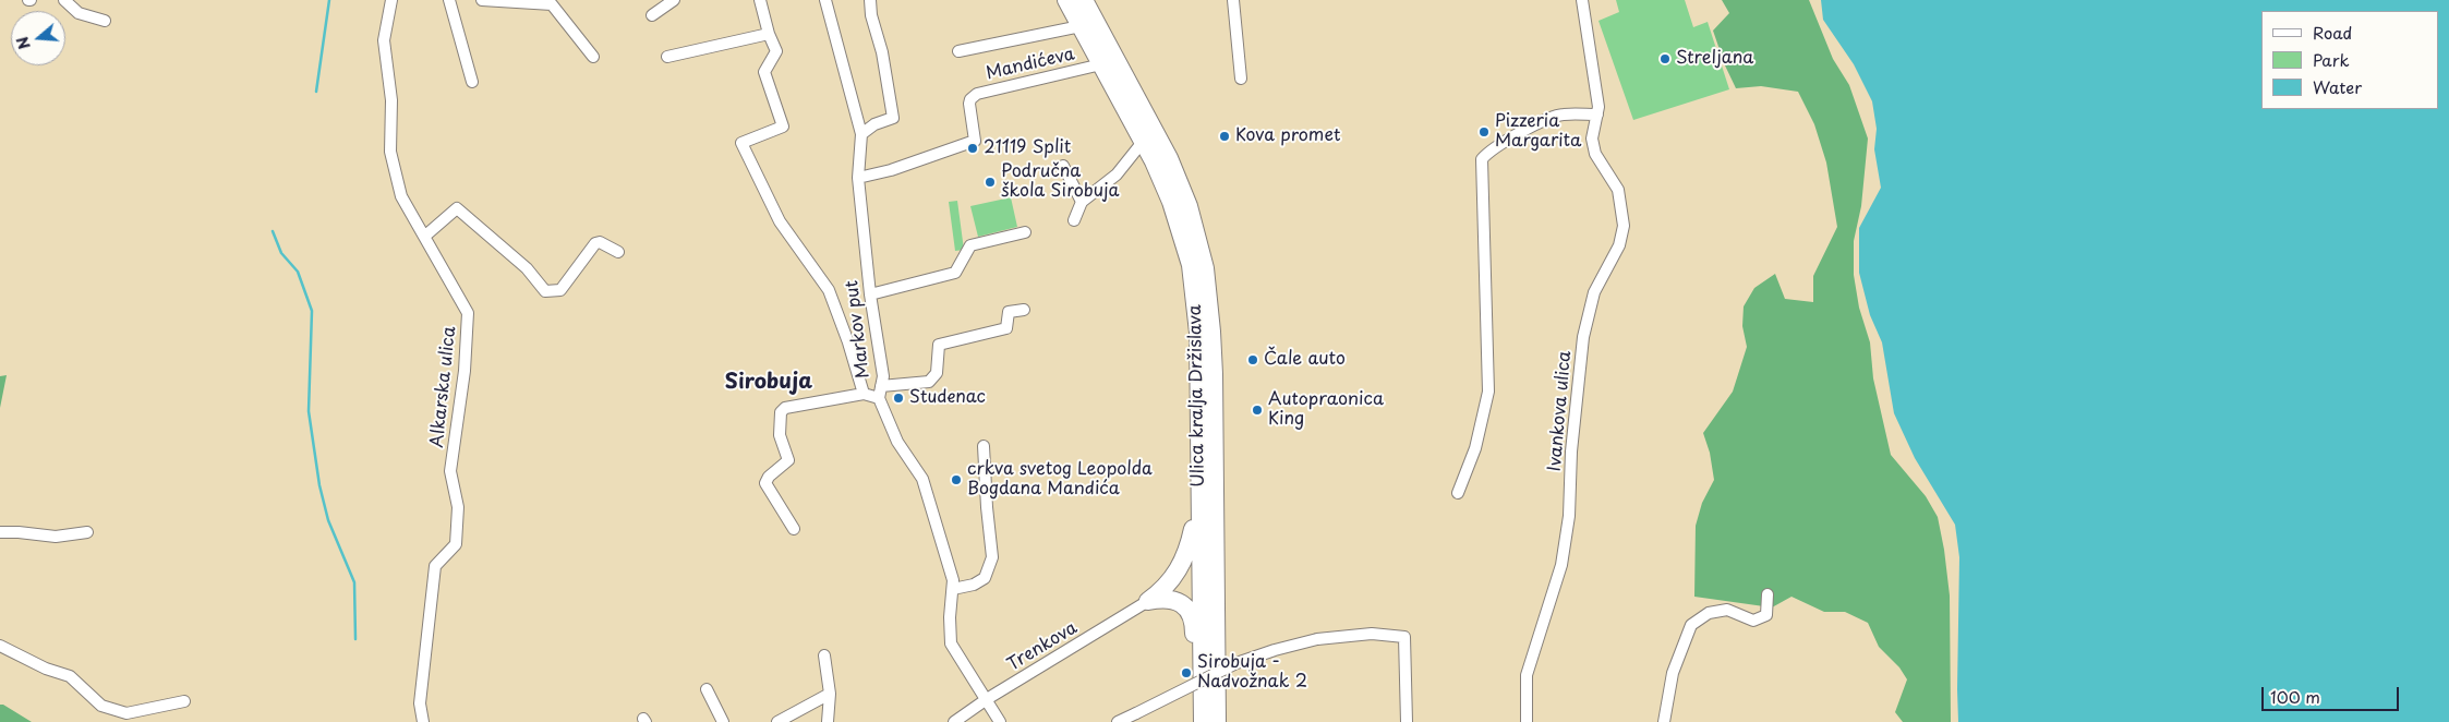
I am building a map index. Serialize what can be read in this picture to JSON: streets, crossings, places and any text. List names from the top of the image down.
{
  "streets": {
    "highway": ["Ulica kralja Držislava"],
    "street": [
      "Mandićeva",
      "Markov put",
      "Alkarska ulica",
      "Ivankova ulica",
      "Trenkova"
    ]
  },
  "crossings": [
    ["Mandićeva", "Markov put"],
    ["Mandićeva", "Ulica kralja Držislava"],
    ["Markov put", "Trenkova"]
  ],
  "districts": ["Sirobuja"],
  "places": [
    "Streljana",
    "Pizzeria Margarita",
    "Kova promet",
    "21119 Split",
    "Područna škola Sirobuja",
    "Čale auto",
    "Studenac",
    "Autopraonica King",
    "crkva svetog Leopolda Bogdana Mandića",
    "Sirobuja - Nadvožnak 2"
  ],
  "legend": ["Road", "Park", "Water"],
  "scale_bar": "100 m",
  "north": "left"
}
